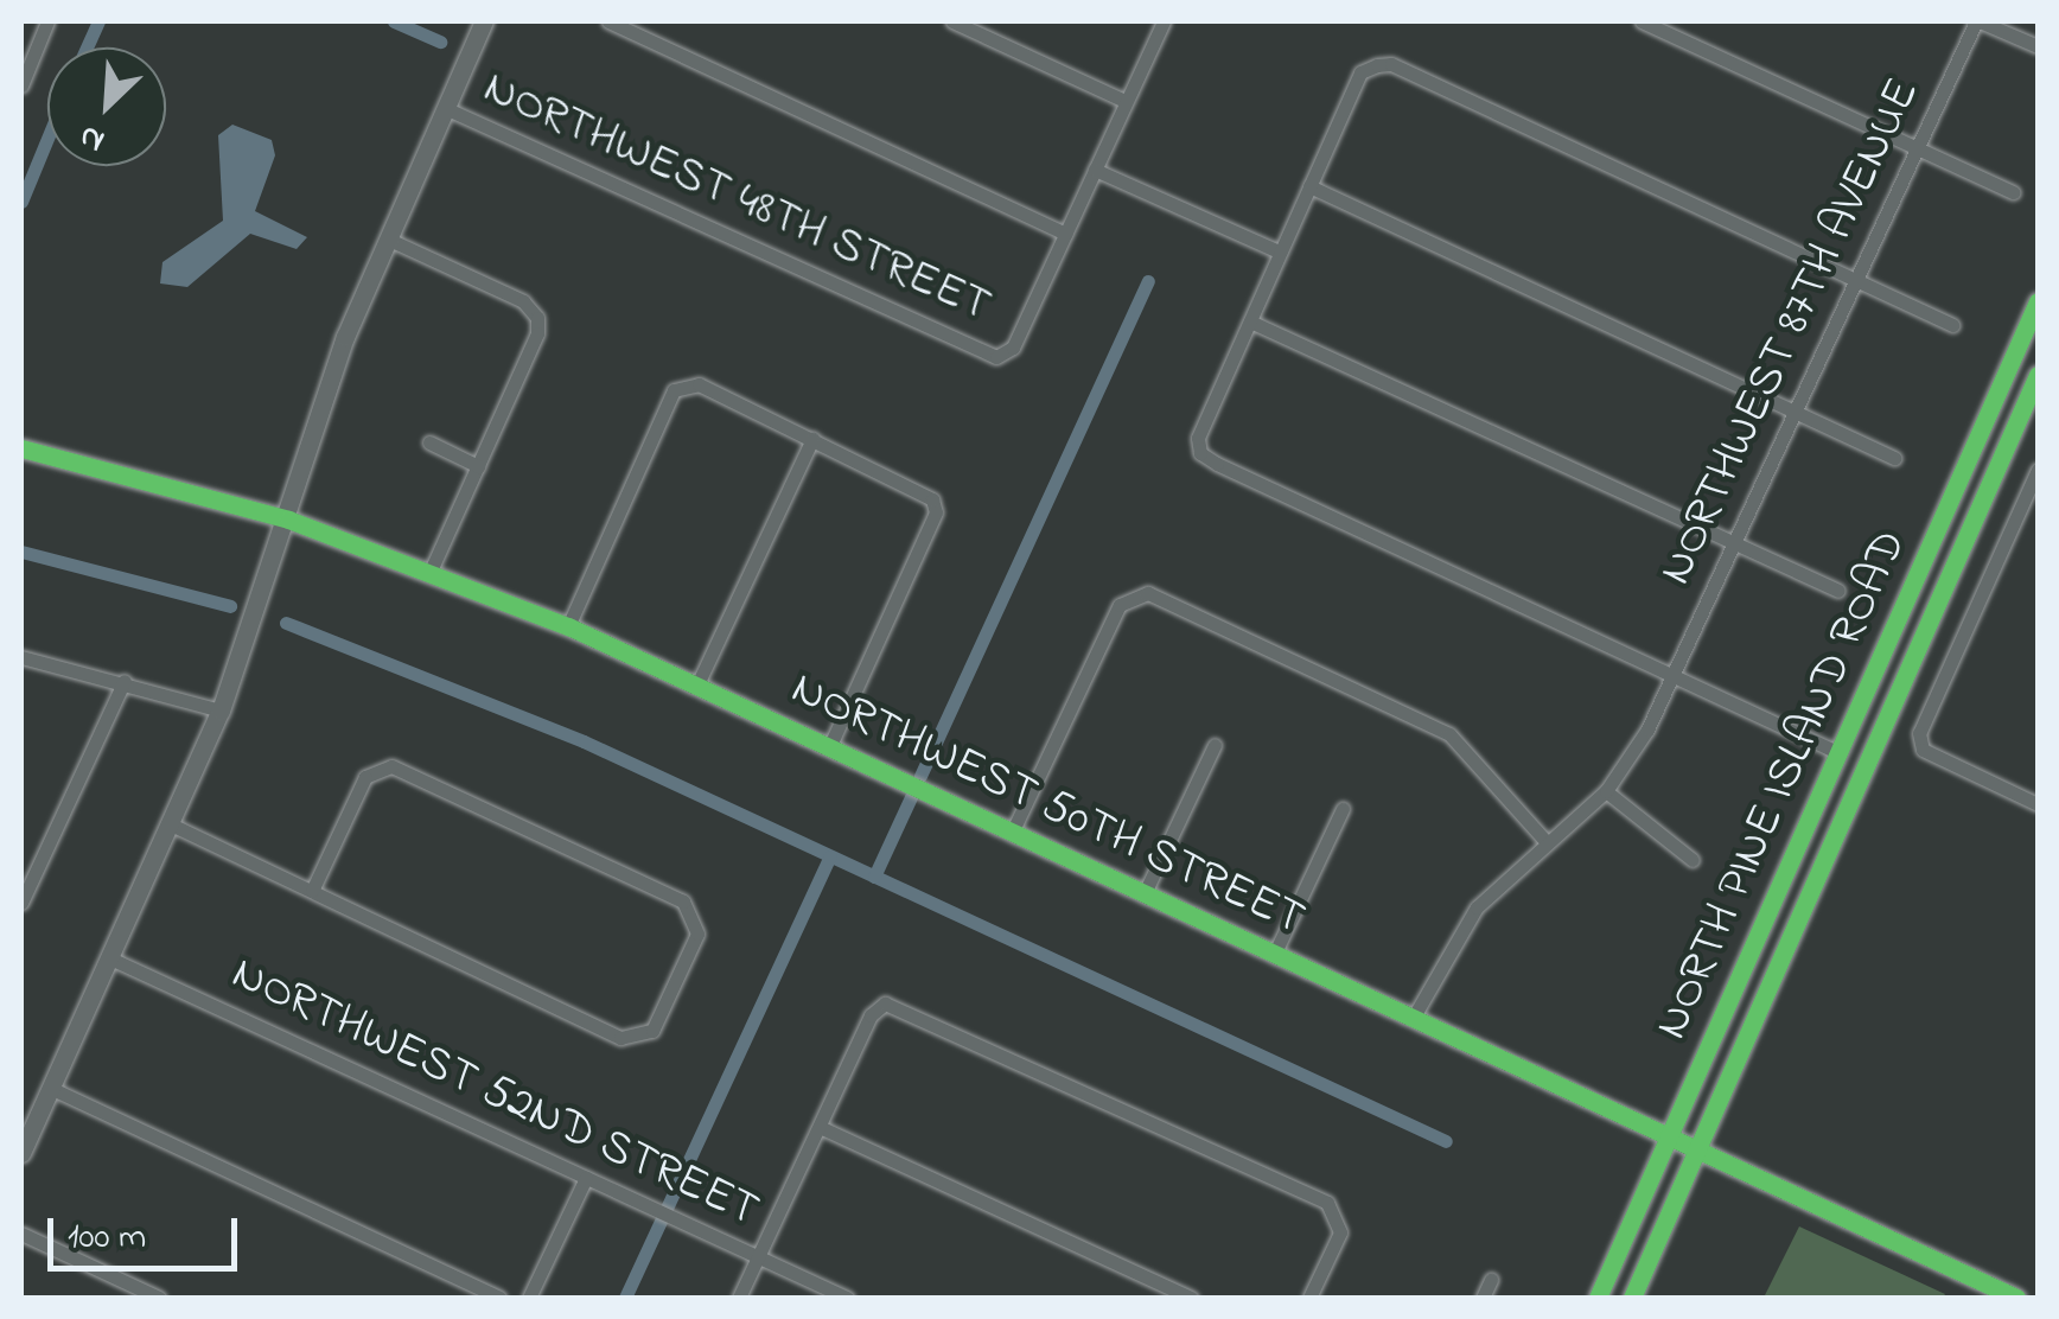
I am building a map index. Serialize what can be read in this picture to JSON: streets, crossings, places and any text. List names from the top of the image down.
{
  "streets": {
    "street": [
      "NORTHWEST 48TH STREET",
      "NORTHWEST 87TH AVENUE",
      "NORTH PINE ISLAND ROAD",
      "NORTHWEST 50TH STREET",
      "NORTHWEST 52ND STREET"
    ]
  },
  "crossings": [
    ["NORTHWEST 87TH AVENUE", "NORTHWEST 50TH STREET"],
    ["NORTH PINE ISLAND ROAD", "NORTHWEST 50TH STREET"]
  ],
  "scale_bar": "100 m",
  "north": "bottom left"
}
